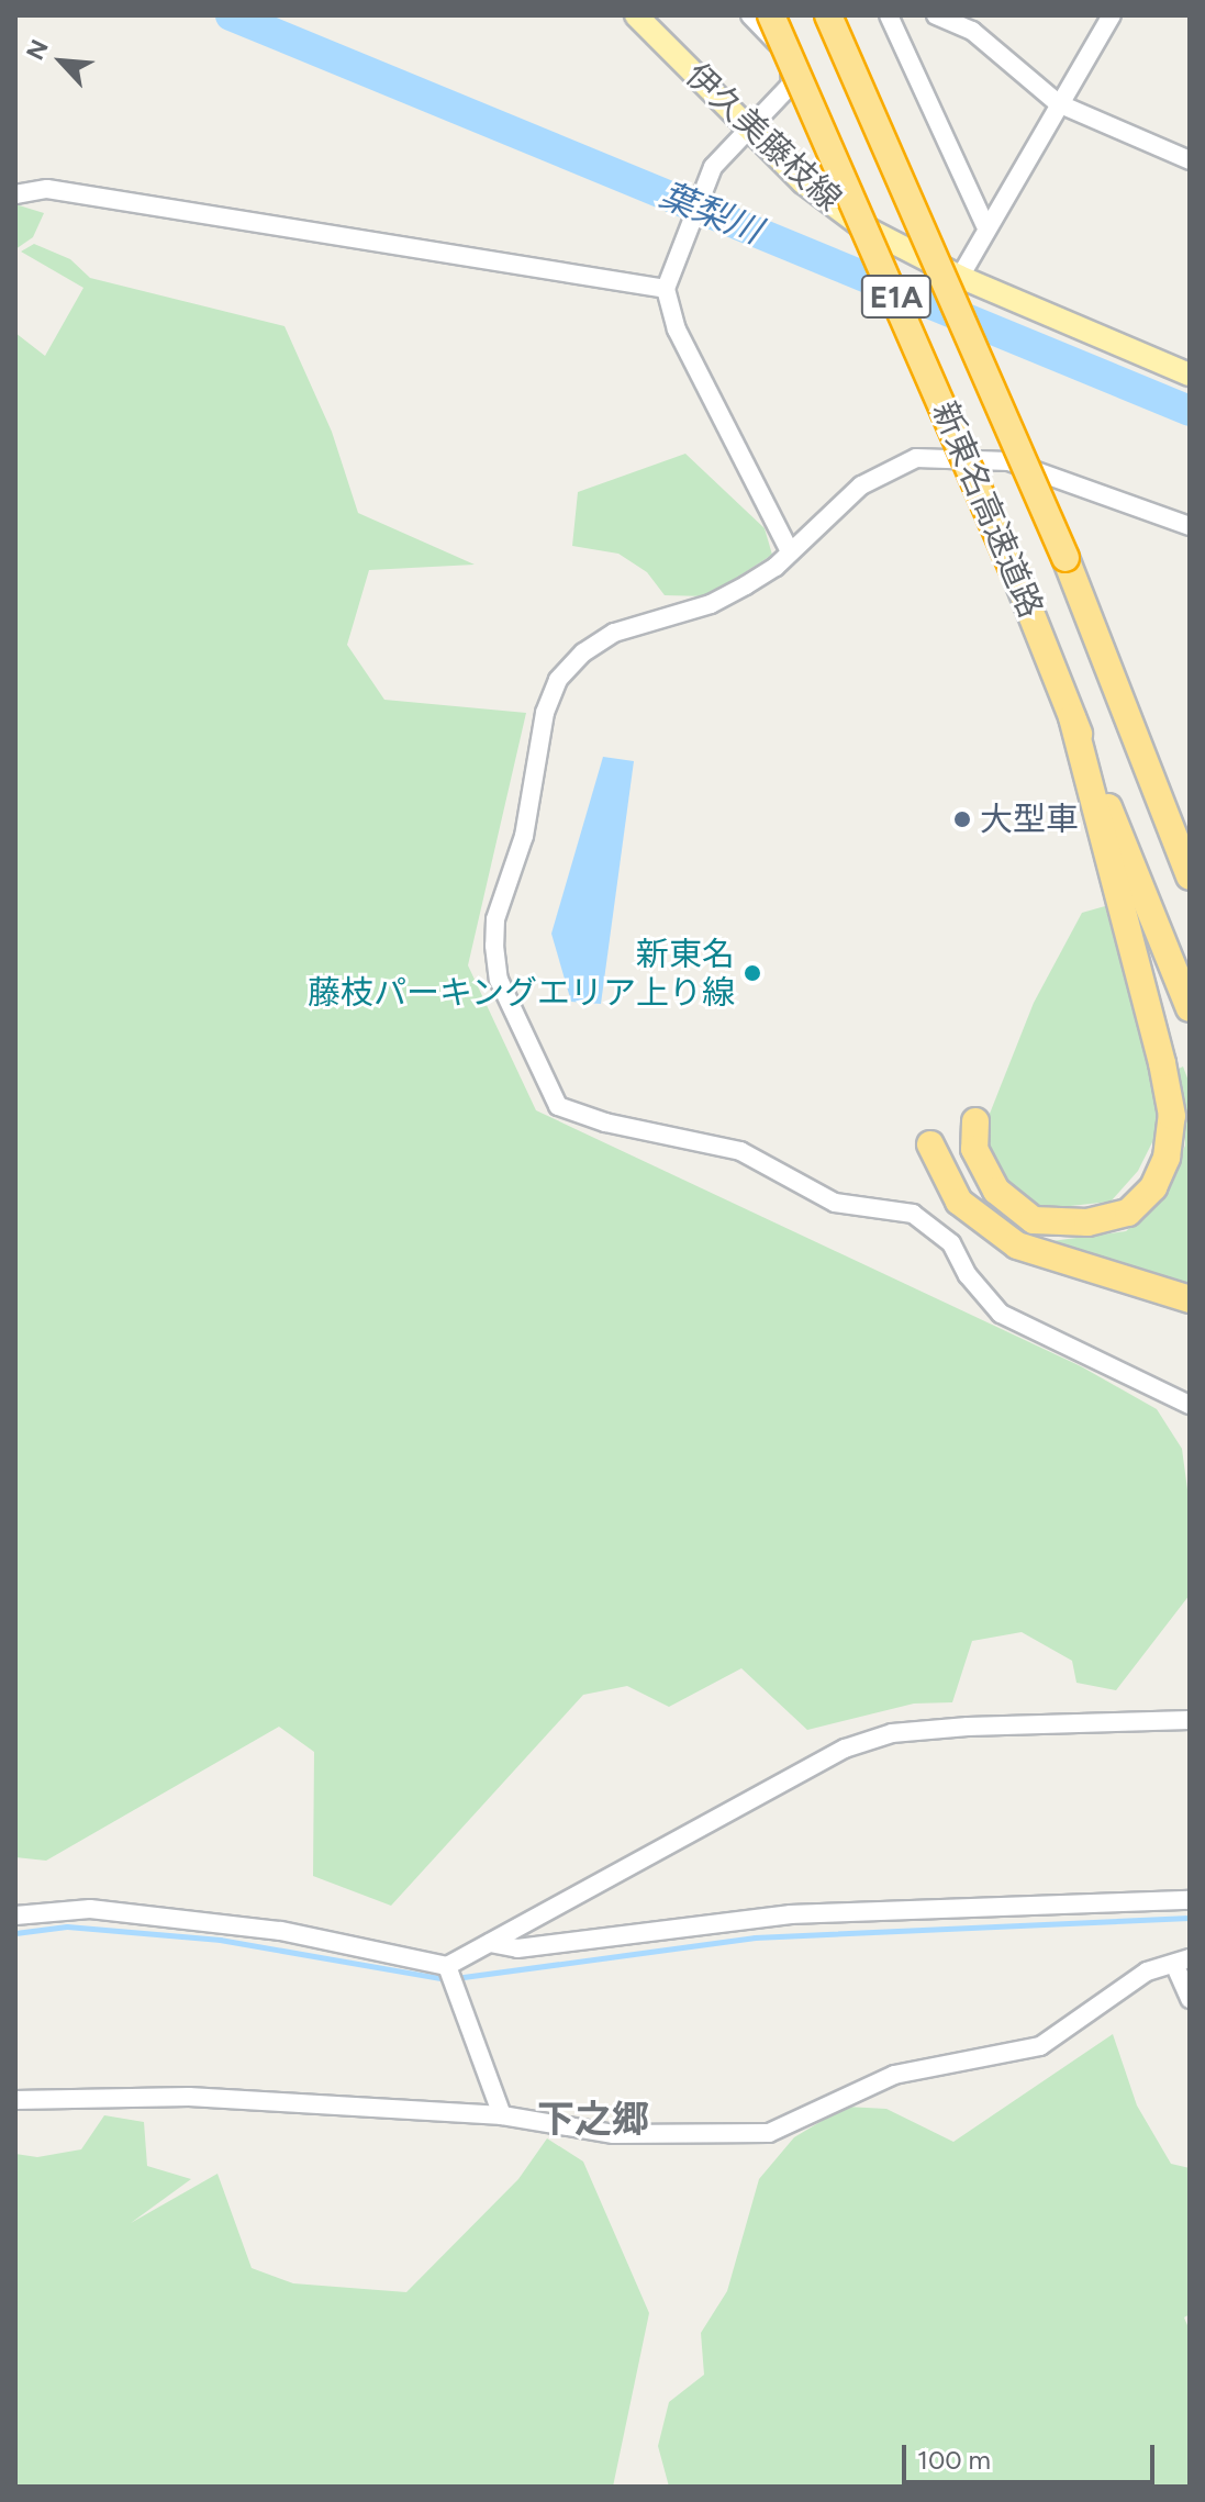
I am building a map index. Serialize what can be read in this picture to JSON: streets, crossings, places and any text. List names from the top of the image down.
{
  "streets": {
    "highway": ["E1A", "新東名高速道路"],
    "main road": ["伊久美藤枝線"]
  },
  "districts": ["下之郷"],
  "water": ["葉梨川"],
  "places": ["大型車", "新東名 藤枝パーキングエリア上り線"],
  "scale_bar": "100 m",
  "north": "top left"
}
